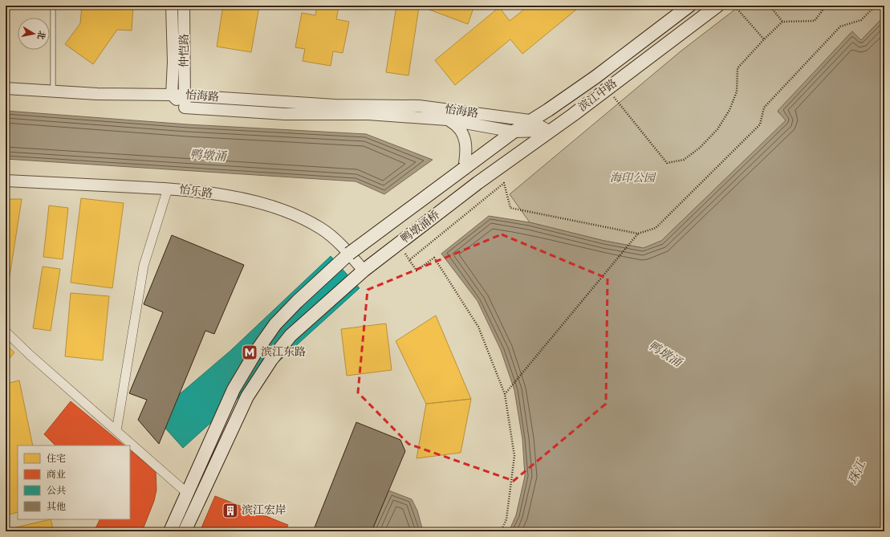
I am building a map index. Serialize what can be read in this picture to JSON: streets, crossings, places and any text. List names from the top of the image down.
{
  "streets": {
    "main road": ["滨江中路", "鸭墩涌桥"],
    "street": ["仲恺路", "怡海路", "怡乐路"]
  },
  "crossings": [
    ["仲恺路", "怡海路"],
    ["滨江中路", "怡海路"],
    ["滨江中路", "鸭墩涌桥"],
    ["怡乐路", "鸭墩涌桥"]
  ],
  "water": ["鸭墩涌", "珠江"],
  "parks": ["海印公园"],
  "places": {
    "metro station": ["滨江东路"],
    "building": ["滨江宏岸"]
  },
  "legend": [
    "住宅",
    "商业",
    "公共",
    "其他"
  ],
  "north": "right"
}
